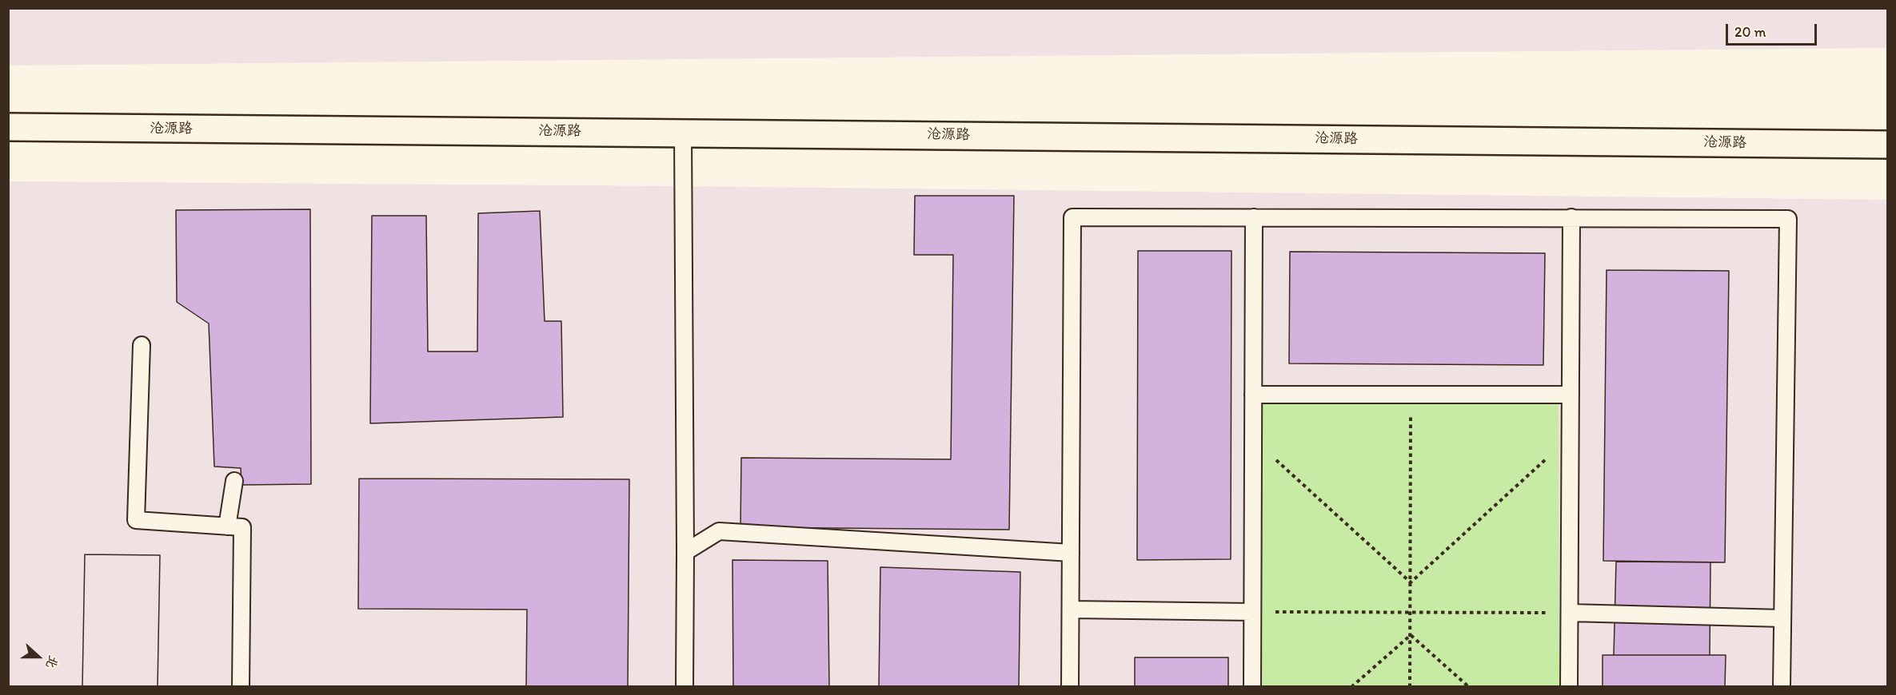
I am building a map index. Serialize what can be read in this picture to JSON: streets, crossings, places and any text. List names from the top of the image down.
{
  "streets": {
    "street": ["沧源路"]
  },
  "scale_bar": "20 m",
  "north": "right"
}
